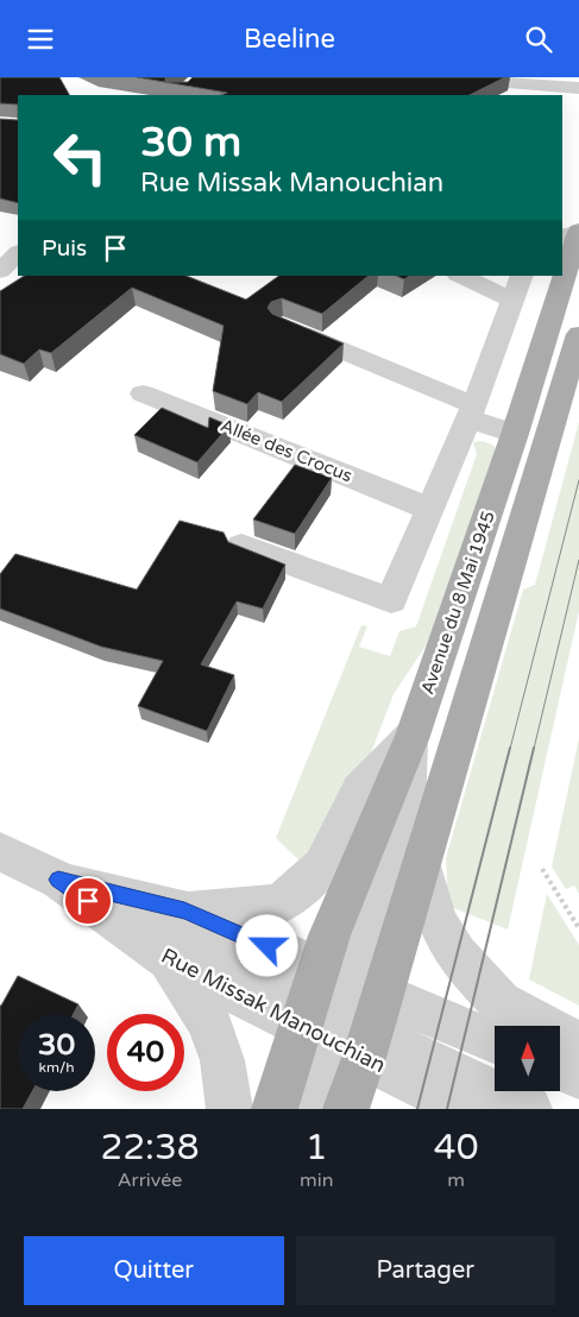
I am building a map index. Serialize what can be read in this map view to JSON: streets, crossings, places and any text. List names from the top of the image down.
{
  "streets": {
    "main road": ["Avenue du 8 Mai 1945"],
    "street": ["Allée des Crocus", "Rue Missak Manouchian"]
  },
  "crossings": [
    ["Avenue du 8 Mai 1945", "Rue Missak Manouchian"]
  ],
  "north": "top",
  "page": {
    "header": "Beeline",
    "turn": ["30 m", "Rue Missak Manouchian"],
    "then": "Puis",
    "speed": "30 km/h",
    "limit": "40",
    "eta": [
      "22:38",
      "Arrivée",
      "1",
      "min",
      "40",
      "m"
    ],
    "buttons": ["Quitter", "Partager"]
  }
}
